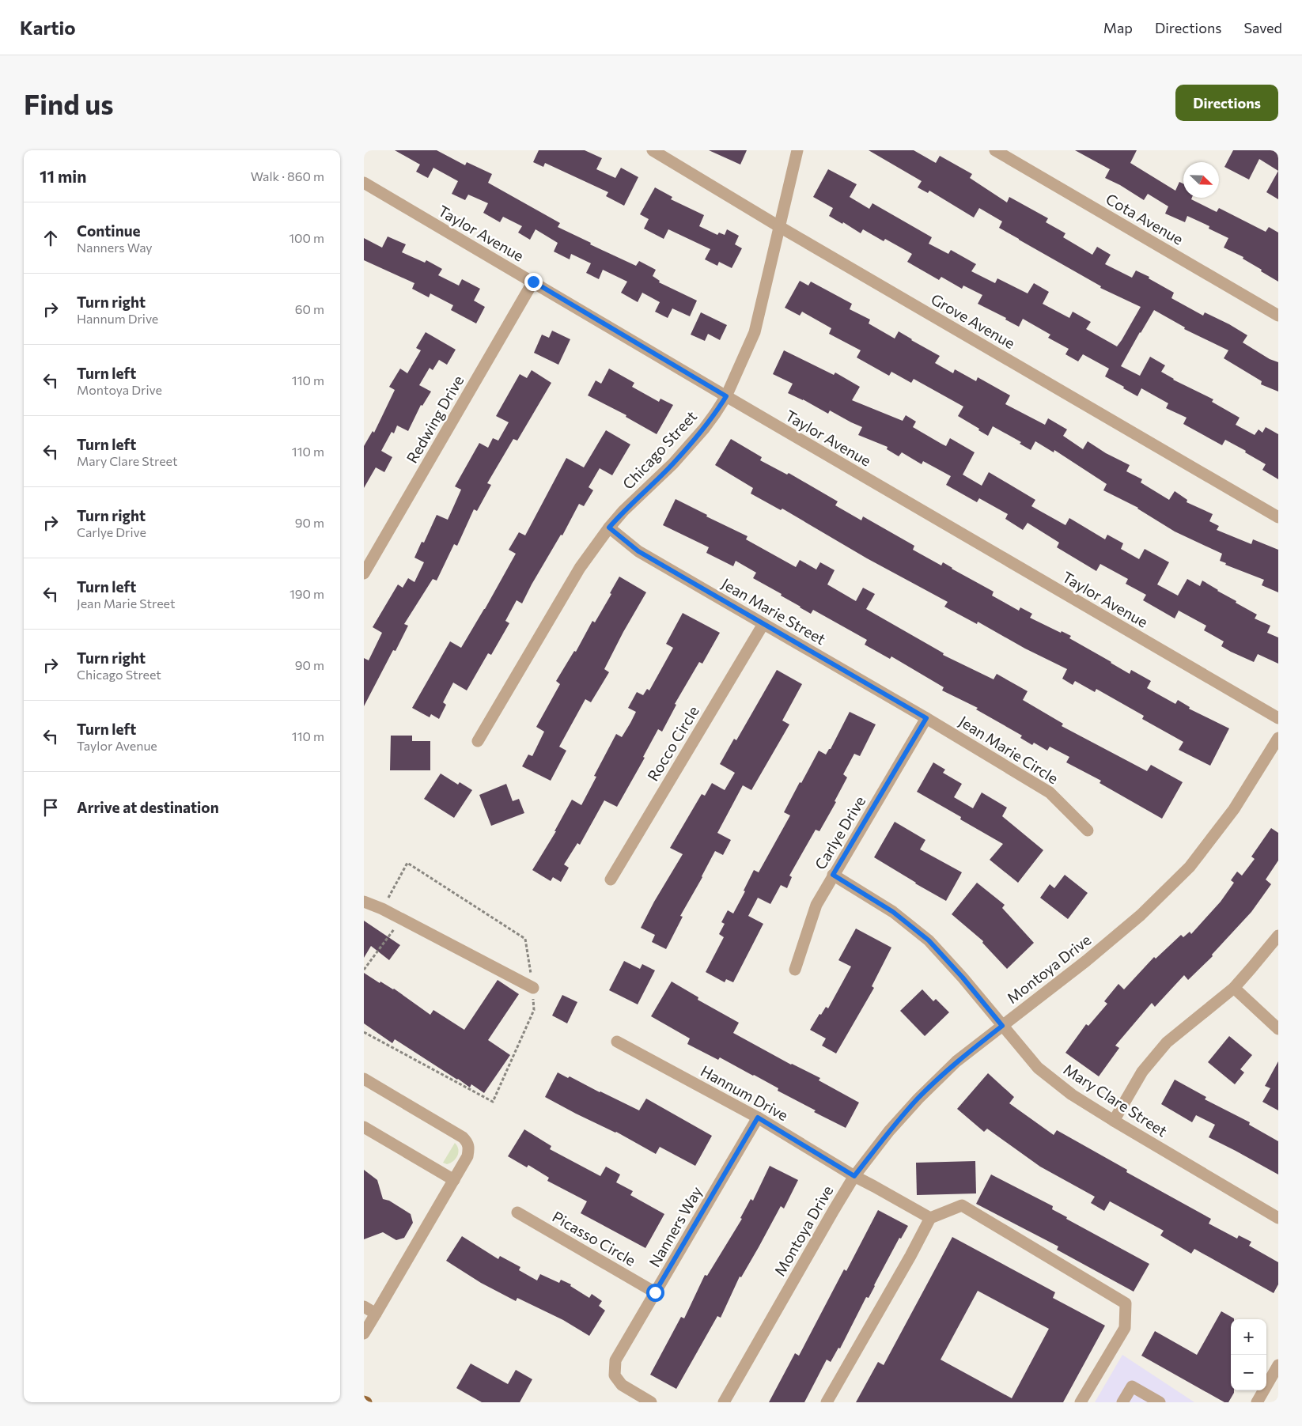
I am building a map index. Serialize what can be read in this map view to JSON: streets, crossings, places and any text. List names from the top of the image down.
{
  "streets": {
    "street": [
      "Cota Avenue",
      "Taylor Avenue",
      "Grove Avenue",
      "Redwing Drive",
      "Chicago Street",
      "Jean Marie Street",
      "Rocco Circle",
      "Jean Marie Circle",
      "Carlye Drive",
      "Montoya Drive",
      "Hannum Drive",
      "Mary Clare Street",
      "Nanners Way",
      "Picasso Circle"
    ]
  },
  "crossings": [
    ["Taylor Avenue", "Redwing Drive"],
    ["Taylor Avenue", "Chicago Street"],
    ["Grove Avenue", "Chicago Street"],
    ["Chicago Street", "Jean Marie Street"],
    ["Jean Marie Street", "Rocco Circle"],
    ["Jean Marie Street", "Jean Marie Circle"],
    ["Jean Marie Street", "Carlye Drive"],
    ["Jean Marie Circle", "Carlye Drive"],
    ["Carlye Drive", "Mary Clare Street"],
    ["Montoya Drive", "Hannum Drive"],
    ["Montoya Drive", "Mary Clare Street"],
    ["Hannum Drive", "Nanners Way"],
    ["Nanners Way", "Picasso Circle"]
  ],
  "north": "bottom right",
  "page": {
    "header": "Kartio",
    "nav": ["Map", "Directions", "Saved"],
    "buttons": "Directions",
    "title": "Find us",
    "heading": ["11 min", "Walk · 860 m"],
    "list": [
      ["Continue", "Nanners Way", "100 m"],
      ["Turn right", "Hannum Drive", "60 m"],
      ["Turn left", "Montoya Drive", "110 m"],
      ["Turn left", "Mary Clare Street", "110 m"],
      ["Turn right", "Carlye Drive", "90 m"],
      ["Turn left", "Jean Marie Street", "190 m"],
      ["Turn right", "Chicago Street", "90 m"],
      ["Turn left", "Taylor Avenue", "110 m"],
      "Arrive at destination"
    ],
    "map_buttons": ["+", "−"]
  }
}
